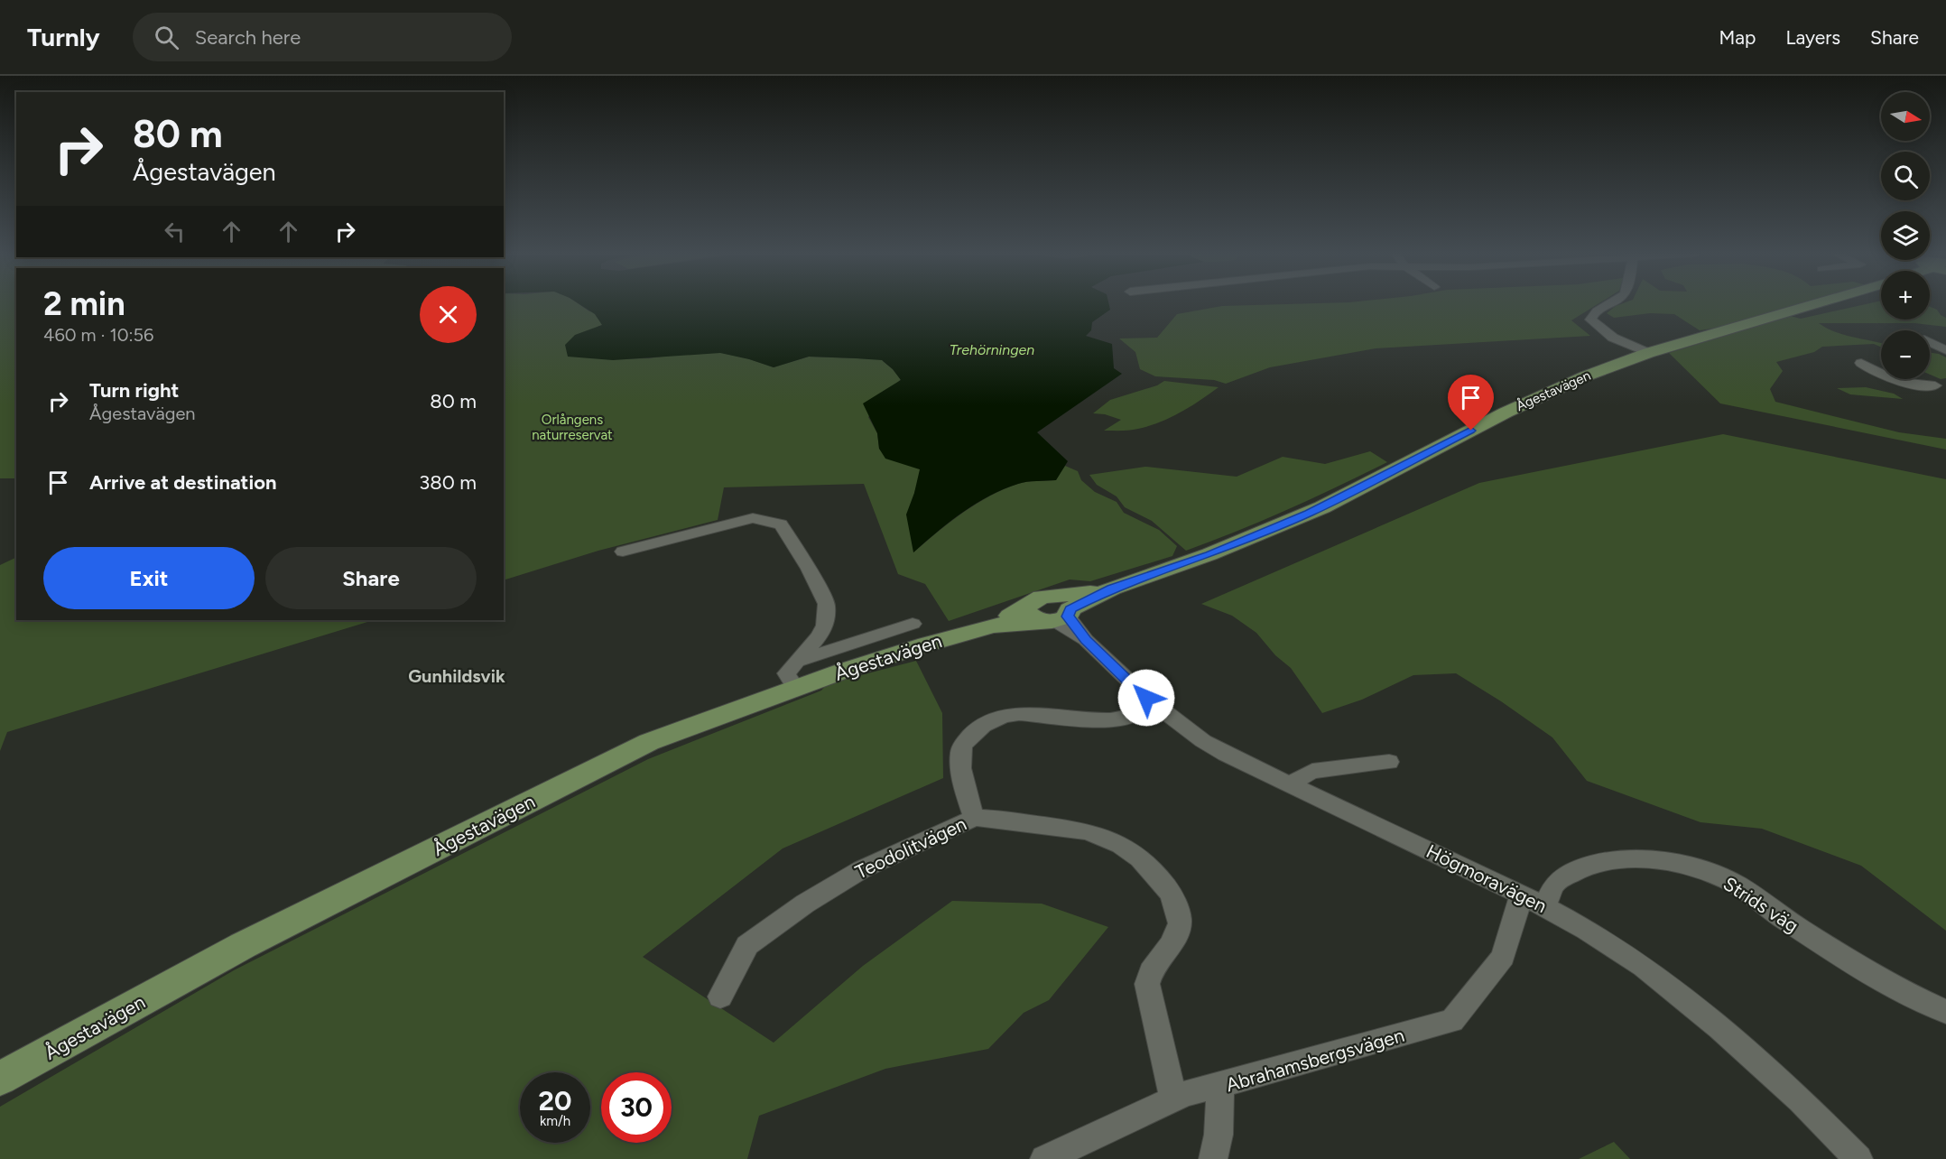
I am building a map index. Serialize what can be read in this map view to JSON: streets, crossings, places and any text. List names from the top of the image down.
{
  "streets": {
    "main road": ["Ågestavägen"],
    "street": [
      "Teodolitvägen",
      "Högmoravägen",
      "Strids väg",
      "Abrahamsbergsvägen"
    ]
  },
  "crossings": [
    ["Ågestavägen", "Högmoravägen"],
    ["Teodolitvägen", "Abrahamsbergsvägen"],
    ["Högmoravägen", "Strids väg"],
    ["Högmoravägen", "Abrahamsbergsvägen"],
    ["Strids väg", "Abrahamsbergsvägen"]
  ],
  "districts": ["Gunhildsvik"],
  "water": ["Trehörningen"],
  "parks": ["Orlångens naturreservat"],
  "north": "right",
  "page": {
    "header": "Turnly",
    "search": "Search here",
    "nav": ["Map", "Layers", "Share"],
    "map_buttons": ["+", "−"],
    "turn": ["80 m", "Ågestavägen"],
    "heading": ["2 min", "460 m · 10:56"],
    "list": [
      {
        "name": "Turn right",
        "note": "Ågestavägen",
        "value": "80 m"
      },
      {
        "name": "Arrive at destination",
        "value": "380 m"
      }
    ],
    "buttons": ["Exit", "Share"],
    "speed": "20 km/h",
    "limit": "30"
  }
}
